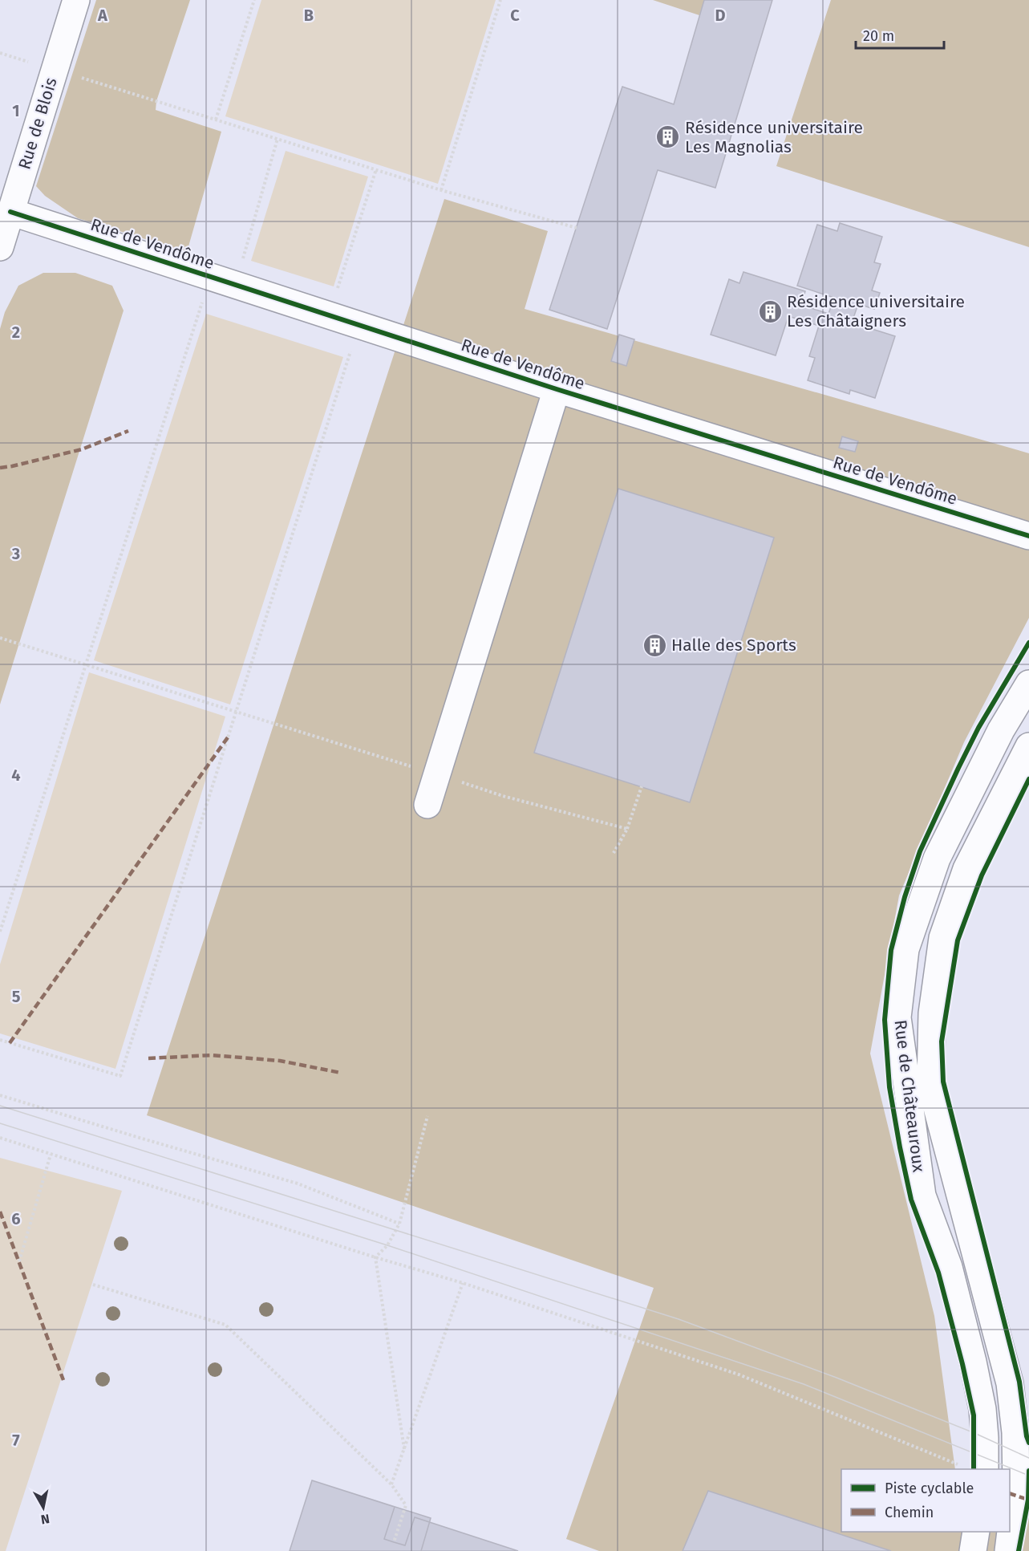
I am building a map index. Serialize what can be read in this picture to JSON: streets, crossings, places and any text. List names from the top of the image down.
{
  "streets": {
    "street": ["Rue de Blois", "Rue de Vendôme", "Rue de Châteauroux"]
  },
  "crossings": [
    ["Rue de Blois", "Rue de Vendôme"]
  ],
  "places": {
    "building": ["Résidence universitaire Les Magnolias", "Résidence universitaire Les Châtaigners", "Halle des Sports"]
  },
  "legend": ["Piste cyclable", "Chemin"],
  "scale_bar": "20 m",
  "north": "bottom",
  "grid": {
    "columns": [
      "A",
      "B",
      "C",
      "D"
    ],
    "rows": [
      "1",
      "2",
      "3",
      "4",
      "5",
      "6",
      "7"
    ]
  }
}
